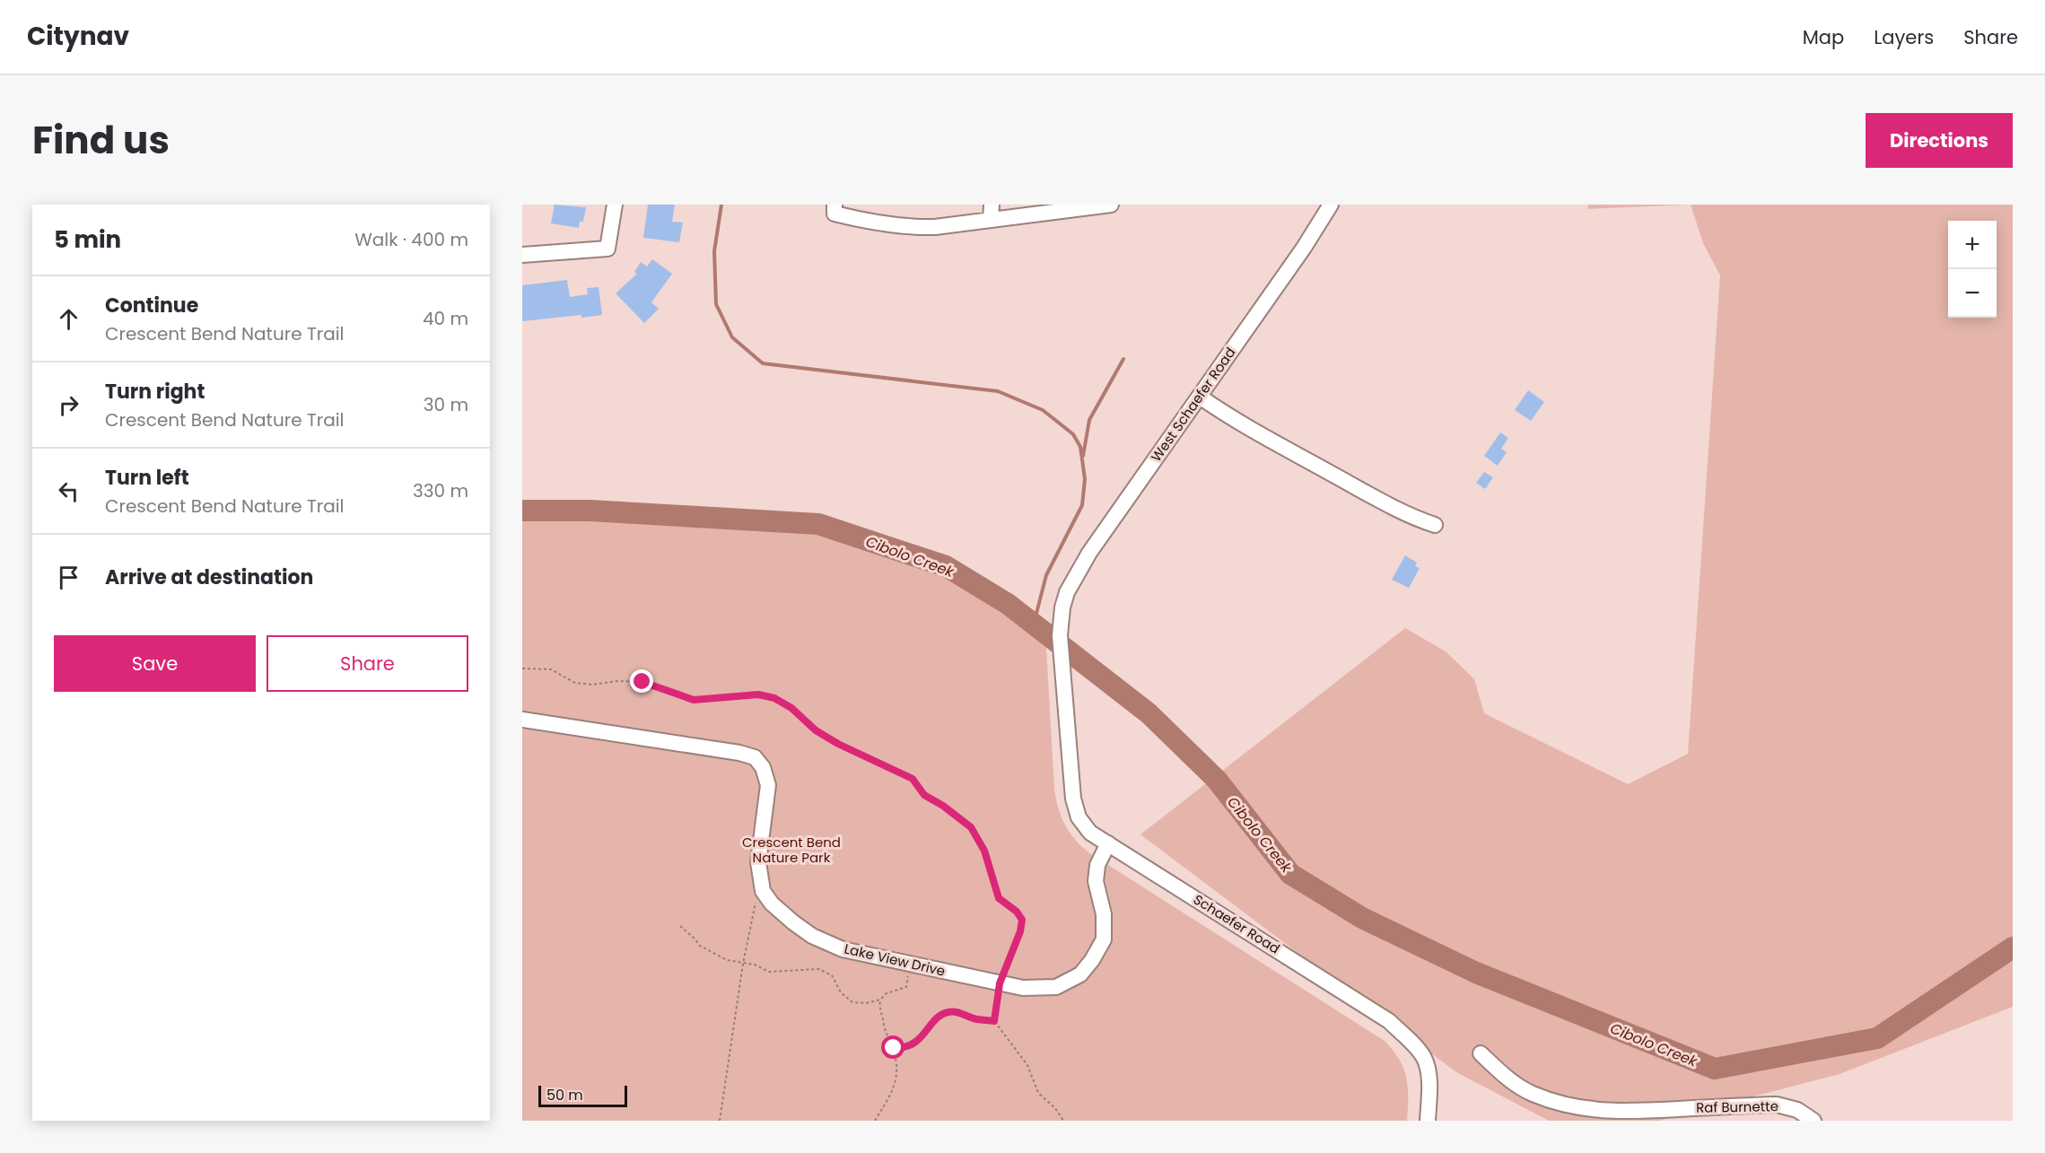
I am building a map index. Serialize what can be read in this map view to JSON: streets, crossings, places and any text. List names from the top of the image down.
{
  "streets": {
    "street": [
      "West Schaefer Road",
      "Schaefer Road",
      "Lake View Drive",
      "Raf Burnette"
    ]
  },
  "crossings": [
    ["West Schaefer Road", "Schaefer Road"],
    ["Schaefer Road", "Lake View Drive"]
  ],
  "water": ["Cibolo Creek"],
  "parks": ["Crescent Bend Nature Park"],
  "scale_bar": "50 m",
  "page": {
    "header": "Citynav",
    "nav": ["Map", "Layers", "Share"],
    "title": "Find us",
    "buttons": [
      "Directions",
      ["Save", "Share"]
    ],
    "heading": ["5 min", "Walk · 400 m"],
    "map_buttons": ["+", "−"],
    "list": [
      ["Continue", "Crescent Bend Nature Trail", "40 m"],
      ["Turn right", "Crescent Bend Nature Trail", "30 m"],
      ["Turn left", "Crescent Bend Nature Trail", "330 m"],
      "Arrive at destination"
    ],
    "scale": "50 m"
  }
}
